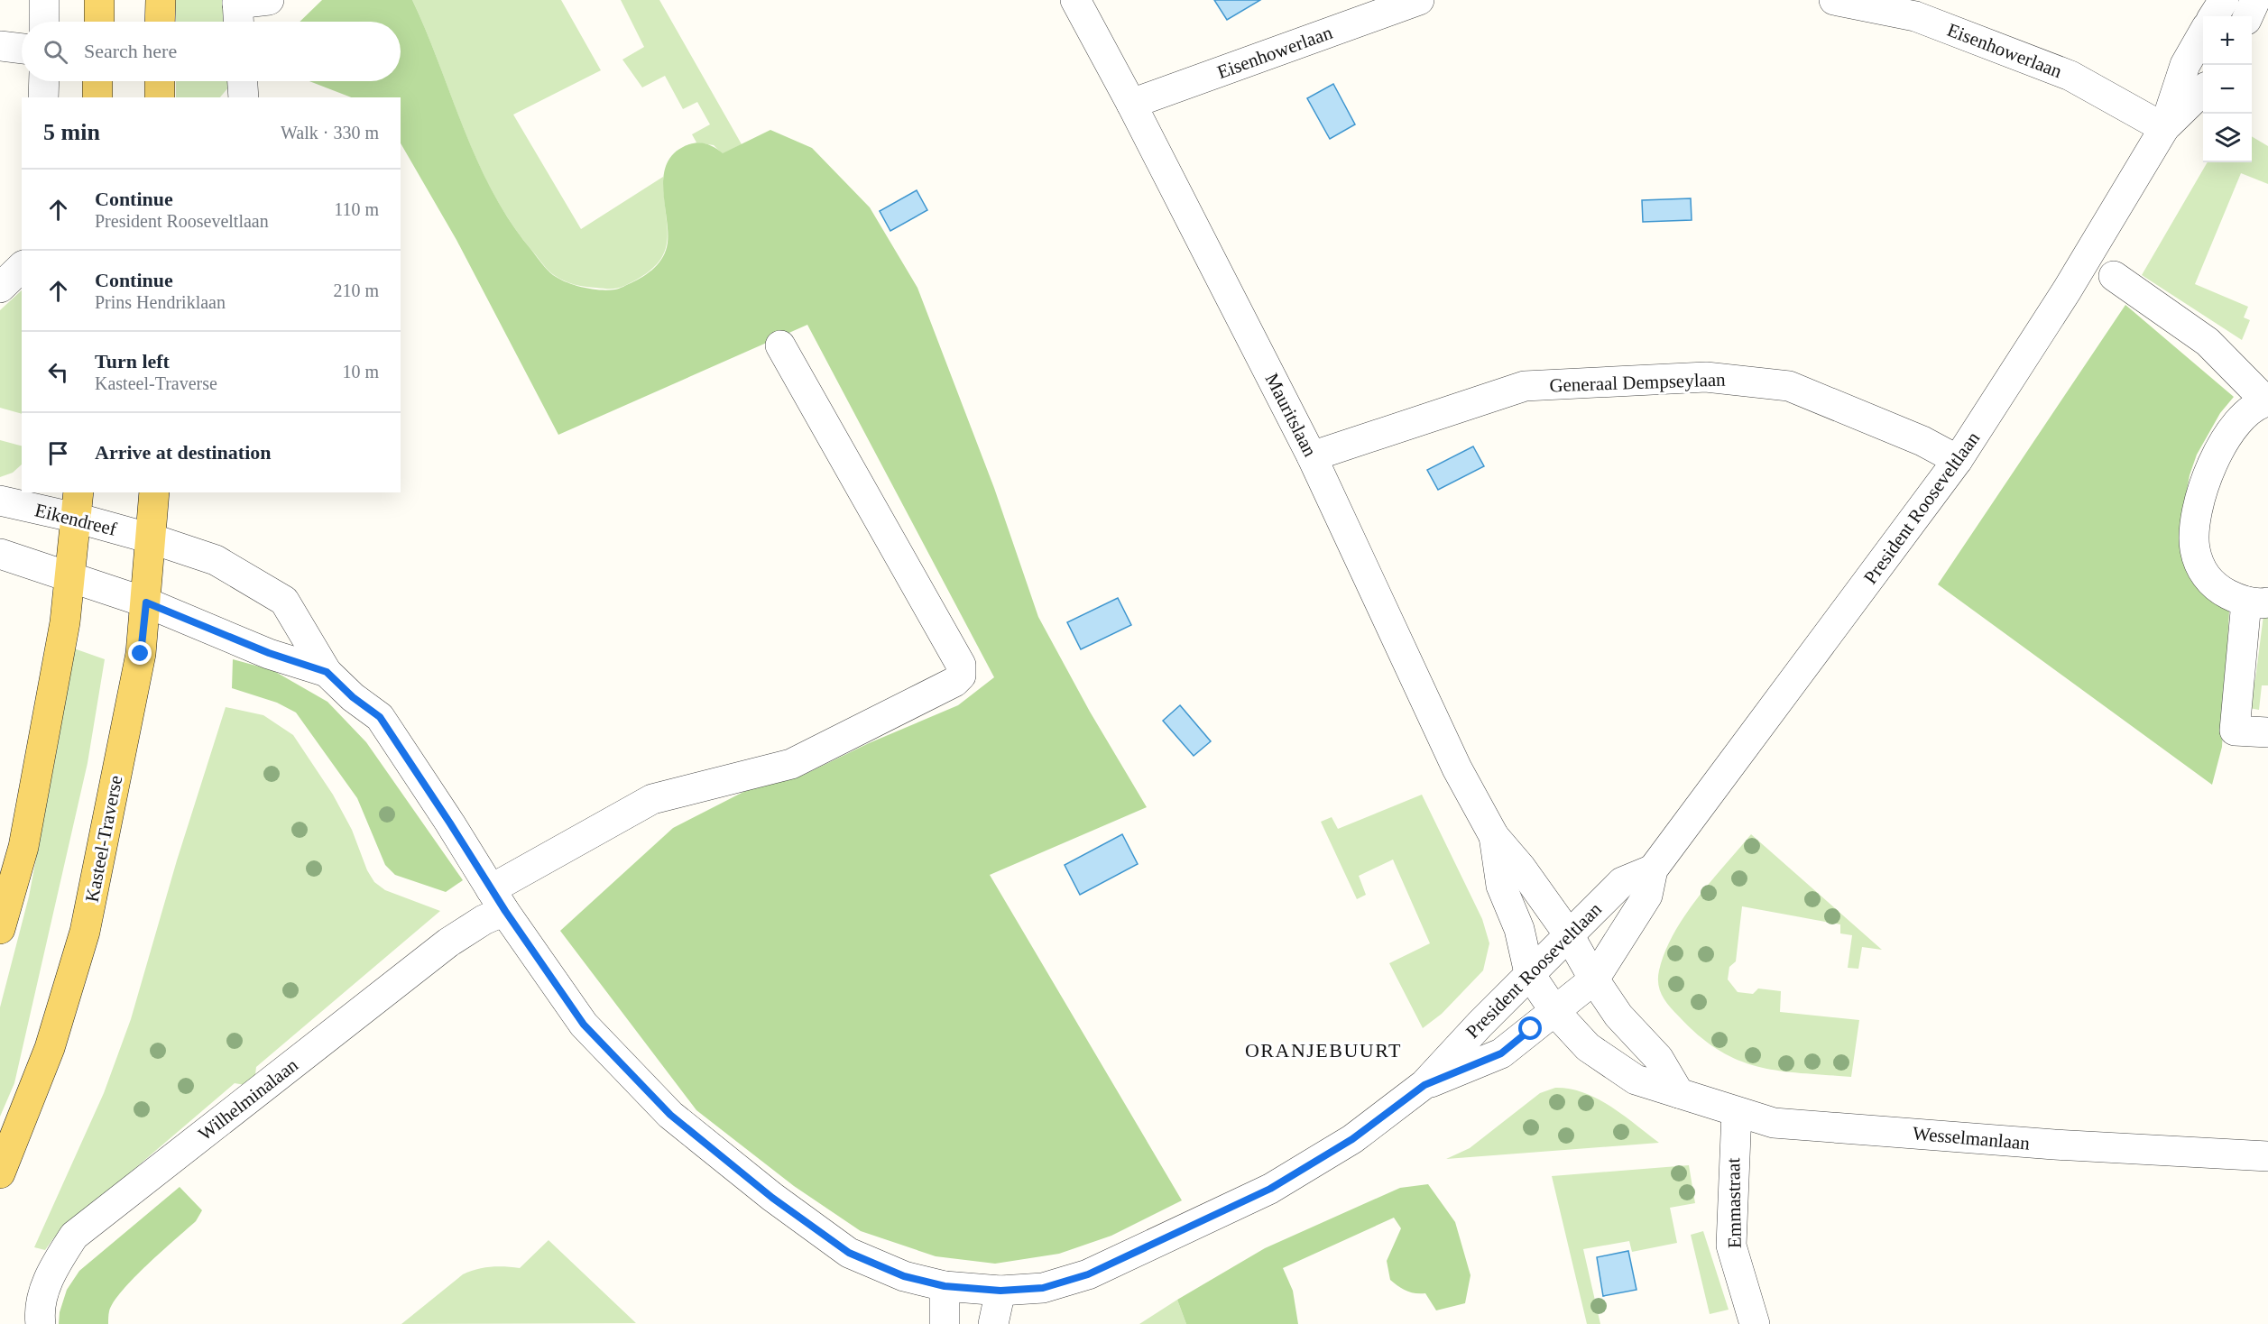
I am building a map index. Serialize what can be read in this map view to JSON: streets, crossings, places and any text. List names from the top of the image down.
{
  "streets": {
    "main road": ["Kasteel-Traverse"],
    "street": [
      "Eisenhowerlaan",
      "Generaal Dempseylaan",
      "Mauritslaan",
      "President Rooseveltlaan",
      "Eikendreef",
      "Wilhelminalaan",
      "Wesselmanlaan",
      "Emmastraat"
    ]
  },
  "crossings": [
    ["Eisenhowerlaan", "Mauritslaan"],
    ["Eisenhowerlaan", "President Rooseveltlaan"],
    ["Generaal Dempseylaan", "Mauritslaan"],
    ["Generaal Dempseylaan", "President Rooseveltlaan"],
    ["Mauritslaan", "President Rooseveltlaan"],
    ["Mauritslaan", "Wesselmanlaan"],
    ["President Rooseveltlaan", "Eikendreef"],
    ["President Rooseveltlaan", "Wilhelminalaan"],
    ["President Rooseveltlaan", "Wesselmanlaan"],
    ["Eikendreef", "Kasteel-Traverse"],
    ["Wesselmanlaan", "Emmastraat"]
  ],
  "districts": ["ORANJEBUURT"],
  "page": {
    "map_buttons": ["+", "−"],
    "search": "Search here",
    "heading": ["5 min", "Walk · 330 m"],
    "list": [
      ["Continue", "President Rooseveltlaan", "110 m"],
      ["Continue", "Prins Hendriklaan", "210 m"],
      ["Turn left", "Kasteel-Traverse", "10 m"],
      "Arrive at destination"
    ]
  }
}
